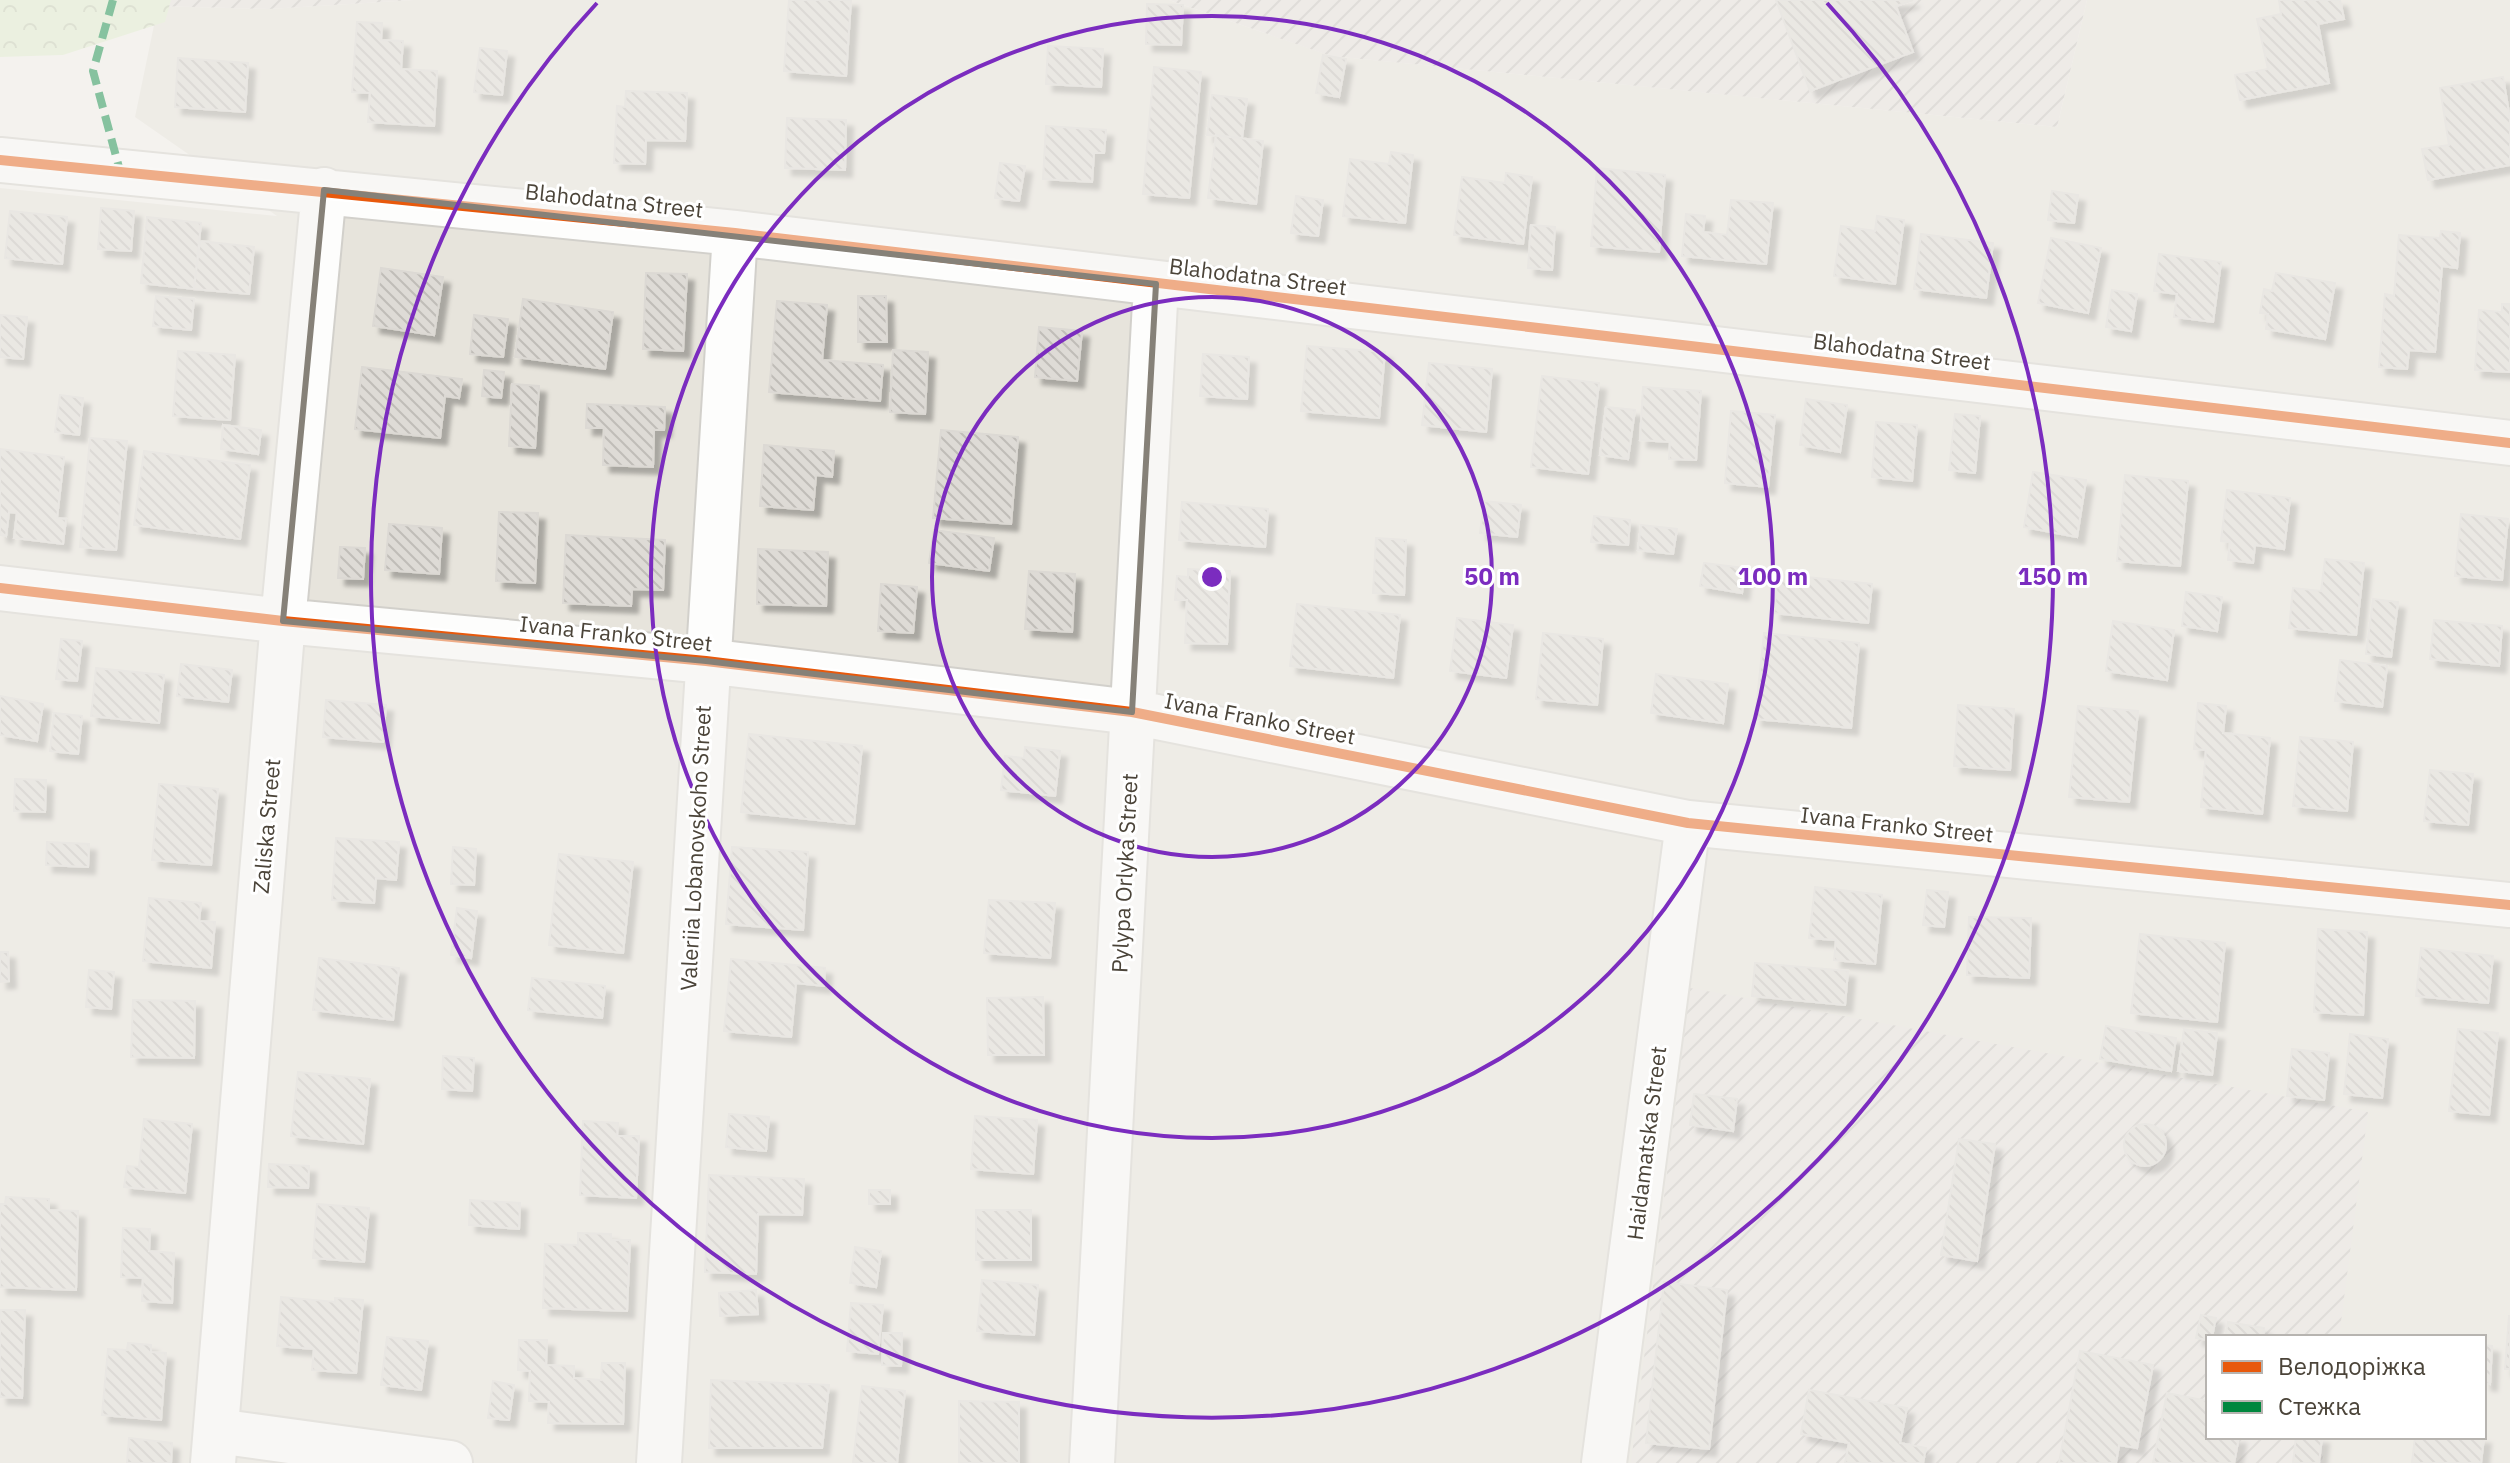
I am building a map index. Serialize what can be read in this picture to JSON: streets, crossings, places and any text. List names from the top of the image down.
{
  "streets": {
    "street": [
      "Blahodatna Street",
      "Ivana Franko Street",
      "Zaliska Street",
      "Valeriia Lobanovskoho Street",
      "Pylypa Orlyka Street",
      "Haidamatska Street"
    ]
  },
  "crossings": [
    ["Blahodatna Street", "Zaliska Street"],
    ["Blahodatna Street", "Valeriia Lobanovskoho Street"],
    ["Blahodatna Street", "Pylypa Orlyka Street"],
    ["Ivana Franko Street", "Zaliska Street"],
    ["Ivana Franko Street", "Valeriia Lobanovskoho Street"],
    ["Ivana Franko Street", "Pylypa Orlyka Street"],
    ["Ivana Franko Street", "Haidamatska Street"]
  ],
  "legend": ["Велодоріжка", "Стежка"],
  "rings": ["50 m", "100 m", "150 m"]
}
